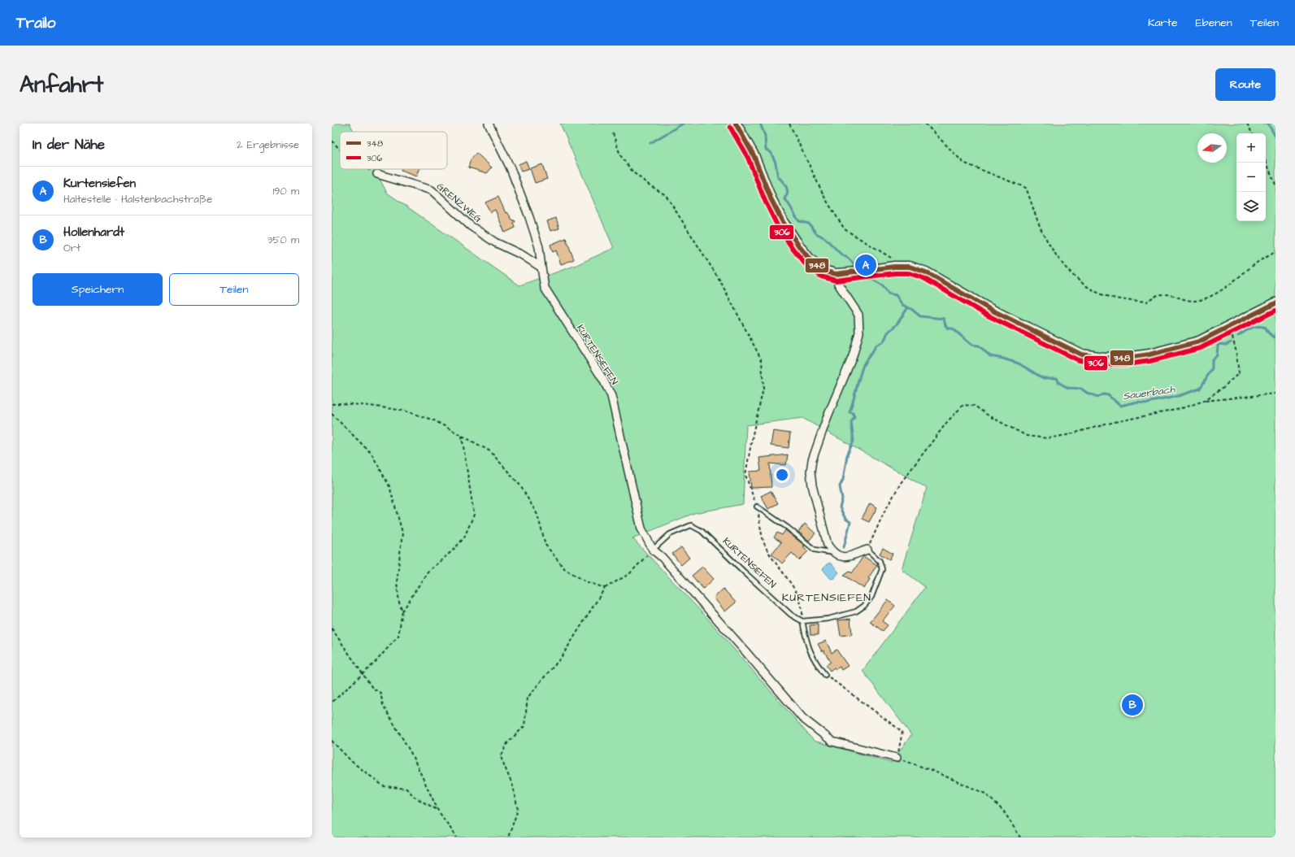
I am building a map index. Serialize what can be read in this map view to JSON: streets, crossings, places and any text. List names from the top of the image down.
{
  "streets": {
    "street": ["GRENZWEG", "KURTENSIEFEN"]
  },
  "crossings": [
    ["GRENZWEG", "KURTENSIEFEN"]
  ],
  "districts": ["KURTENSIEFEN"],
  "water": ["Sauerbach"],
  "lines": ["transit line 348", "transit line 306"],
  "legend": ["348", "306"],
  "north": "left",
  "page": {
    "header": "Trailo",
    "nav": ["Karte", "Ebenen", "Teilen"],
    "buttons": [
      "Route",
      ["Speichern", "Teilen"]
    ],
    "title": "Anfahrt",
    "heading": ["In der Nähe", "2 Ergebnisse"],
    "map_buttons": ["+", "−"],
    "list": [
      {
        "mark": "A",
        "name": "Kurtensiefen",
        "note": "Haltestelle · Halstenbachstraße",
        "value": "190 m"
      },
      {
        "mark": "B",
        "name": "Hollenhardt",
        "note": "Ort",
        "value": "350 m"
      }
    ],
    "pins": ["A", "B"]
  }
}
